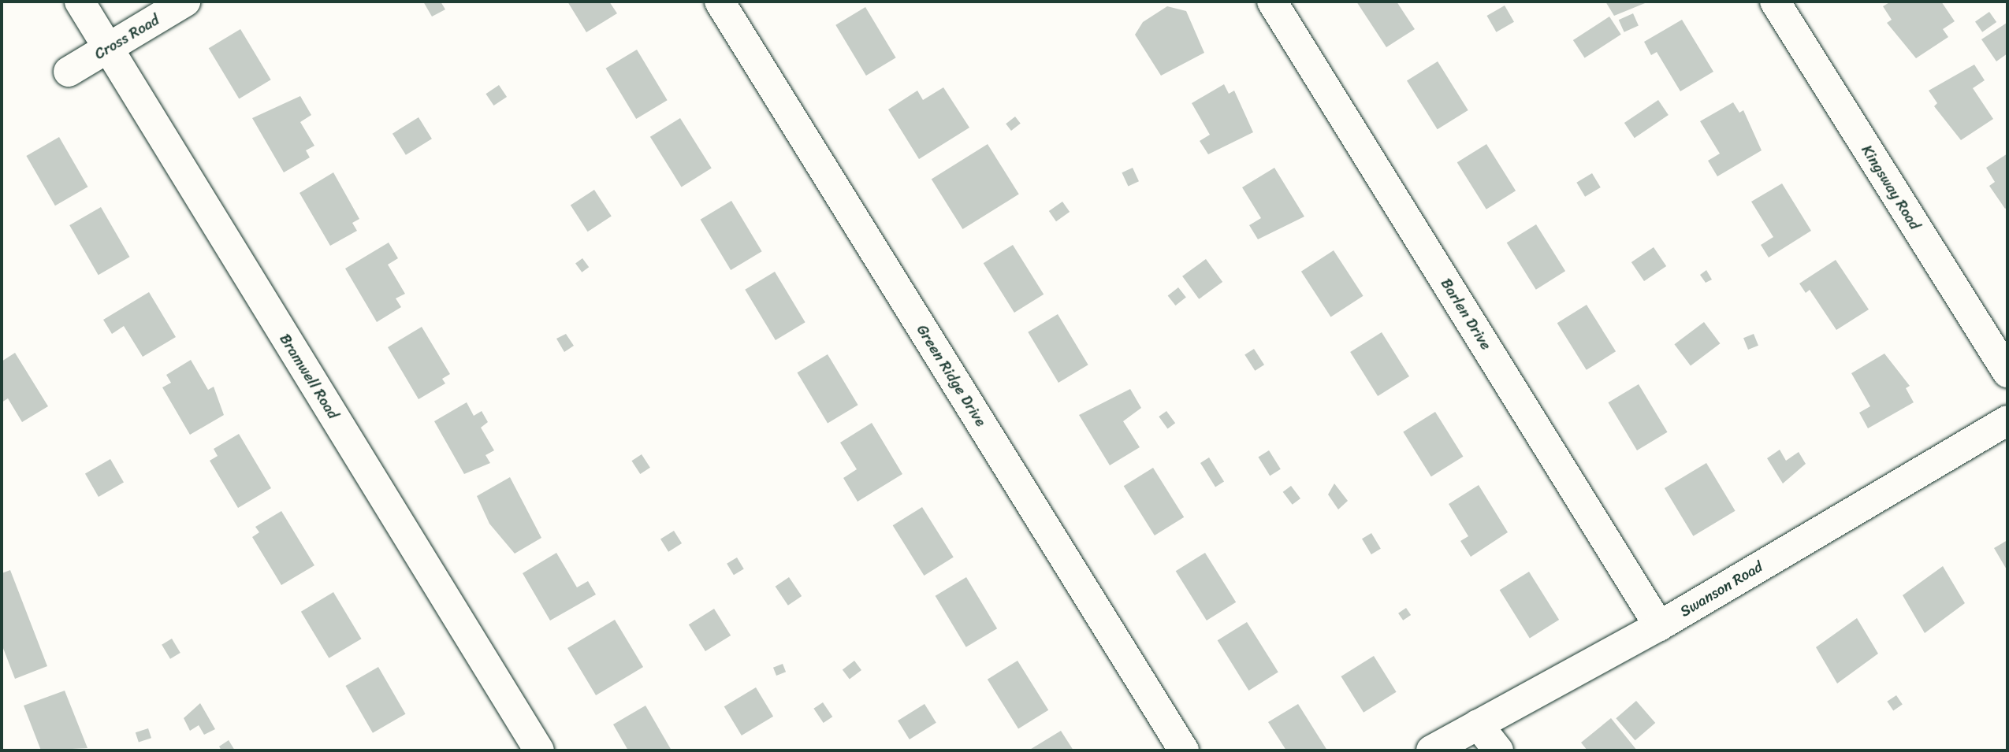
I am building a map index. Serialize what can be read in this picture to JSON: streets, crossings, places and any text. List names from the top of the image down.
{
  "streets": {
    "street": [
      "Cross Road",
      "Kingsway Road",
      "Barlen Drive",
      "Green Ridge Drive",
      "Bramwell Road",
      "Swanson Road"
    ]
  },
  "crossings": [
    ["Cross Road", "Bramwell Road"],
    ["Barlen Drive", "Swanson Road"]
  ]
}
